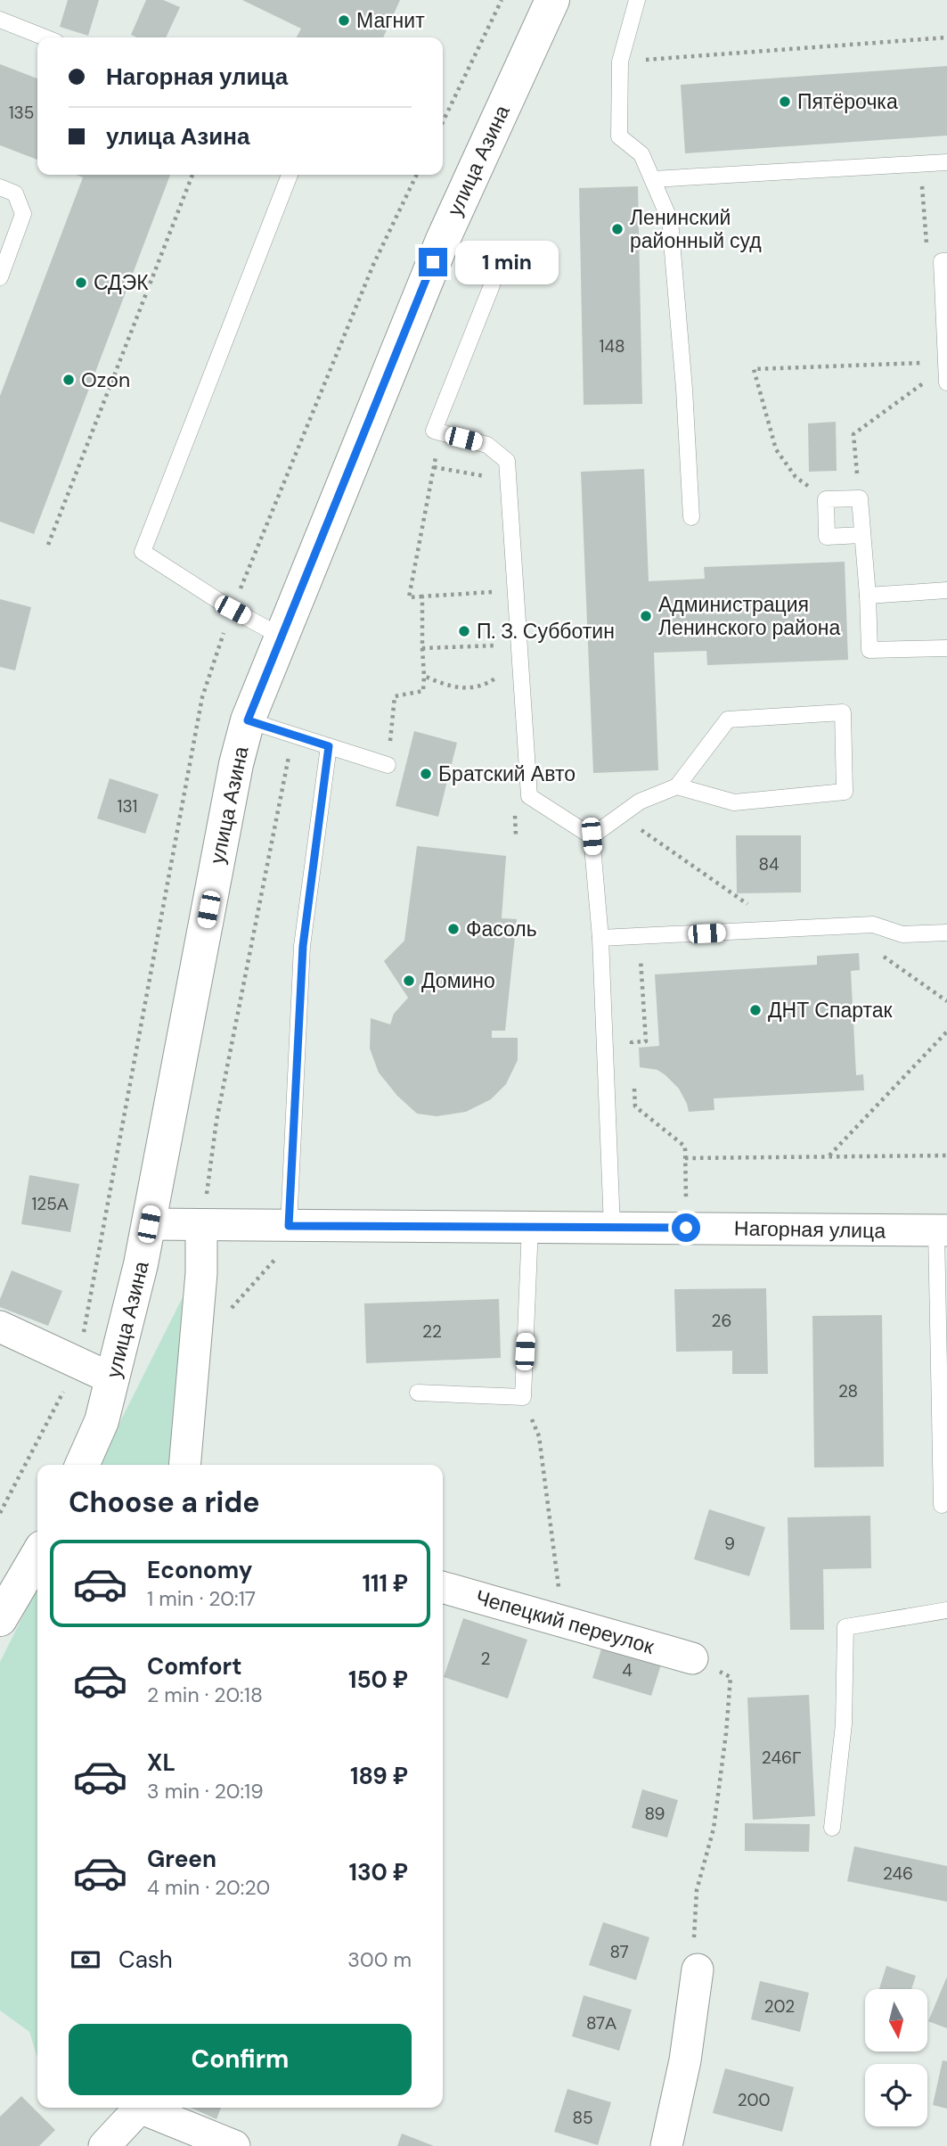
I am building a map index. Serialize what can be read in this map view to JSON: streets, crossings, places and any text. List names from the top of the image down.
{
  "streets": {
    "main road": ["улица Азина"],
    "street": ["Нагорная улица", "Чепецкий переулок"]
  },
  "crossings": [
    ["улица Азина", "Нагорная улица"]
  ],
  "places": [
    "Магнит",
    "Пятёрочка",
    "Ленинский районный суд",
    "СДЭК",
    "Ozon",
    "Администрация Ленинского района",
    "П. З. Субботин",
    "Братский Авто",
    "Фасоль",
    "Домино",
    "ДНТ Спартак"
  ],
  "house_numbers": [
    "135",
    "148",
    "131",
    "84",
    "125А",
    "26",
    "22",
    "28",
    "9",
    "2",
    "4",
    "246Г",
    "89",
    "246",
    "87",
    "202",
    "87А",
    "200",
    "85"
  ],
  "north": "bottom",
  "page": {
    "banner": ["Нагорная улица", "улица Азина"],
    "bubble": "1 min",
    "heading": "Choose a ride",
    "list": [
      {
        "name": "Economy",
        "note": "1 min · 20:17",
        "value": "111 ₽"
      },
      {
        "name": "Comfort",
        "note": "2 min · 20:18",
        "value": "150 ₽"
      },
      {
        "name": "XL",
        "note": "3 min · 20:19",
        "value": "189 ₽"
      },
      {
        "name": "Green",
        "note": "4 min · 20:20",
        "value": "130 ₽"
      }
    ],
    "pay": ["Cash", "300 m"],
    "buttons": "Confirm"
  }
}
